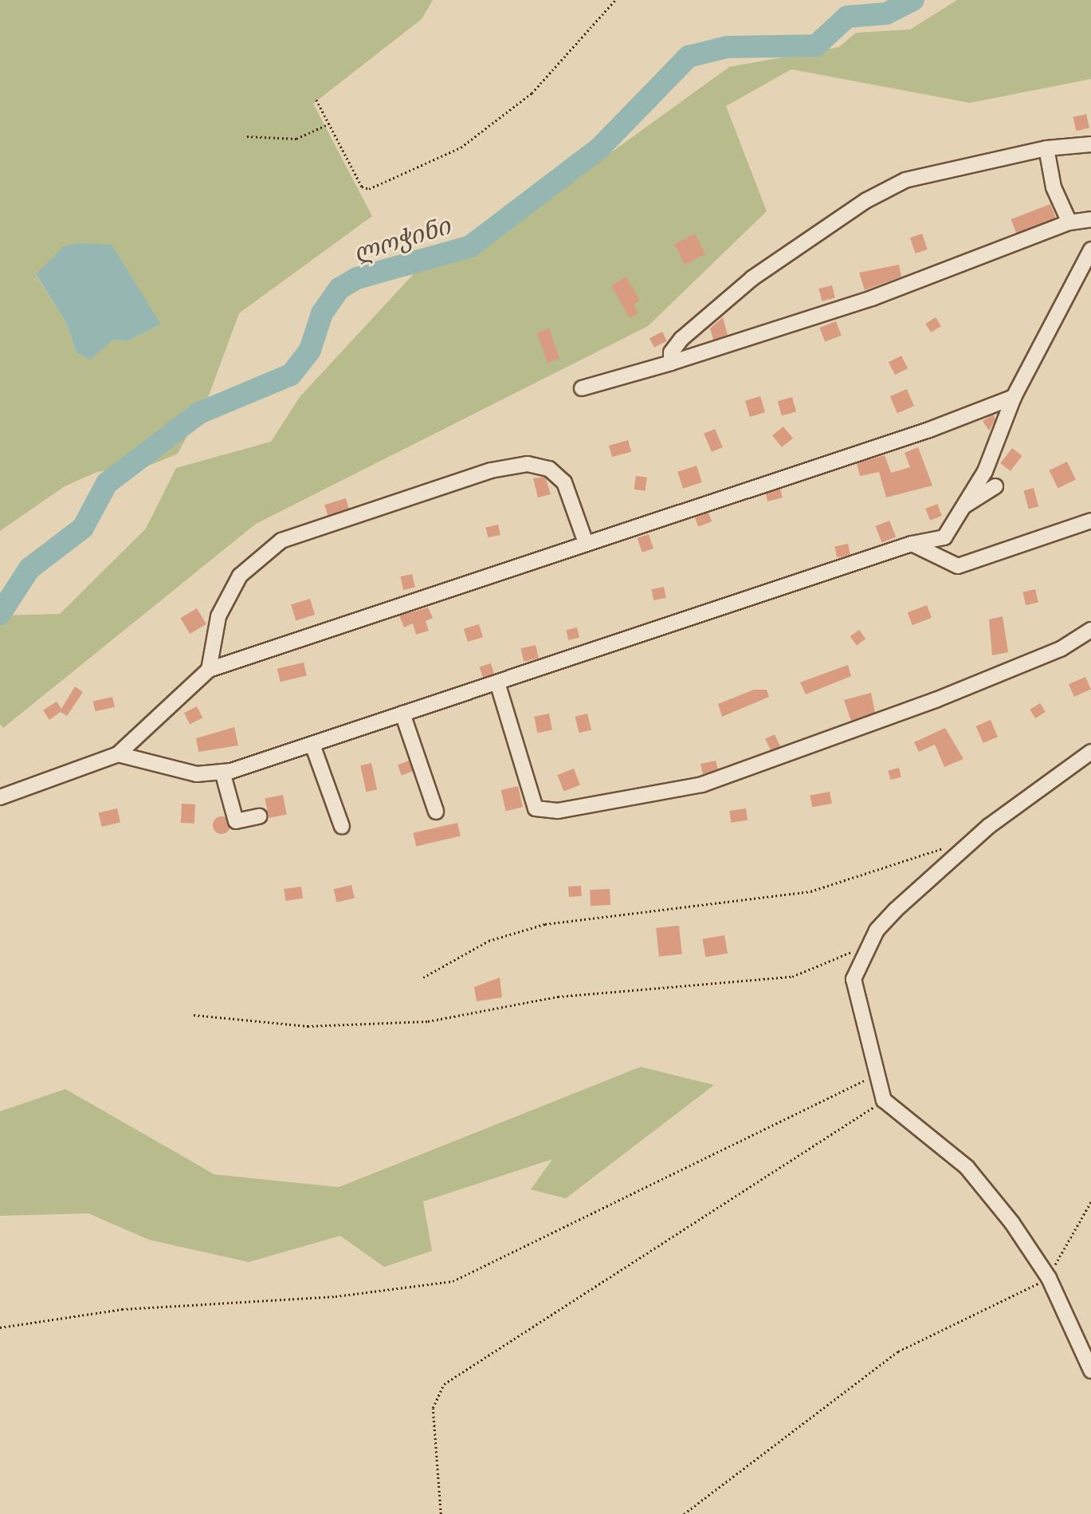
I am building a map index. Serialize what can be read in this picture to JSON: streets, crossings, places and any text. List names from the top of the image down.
{
  "water": ["ლოჭინი"]
}
